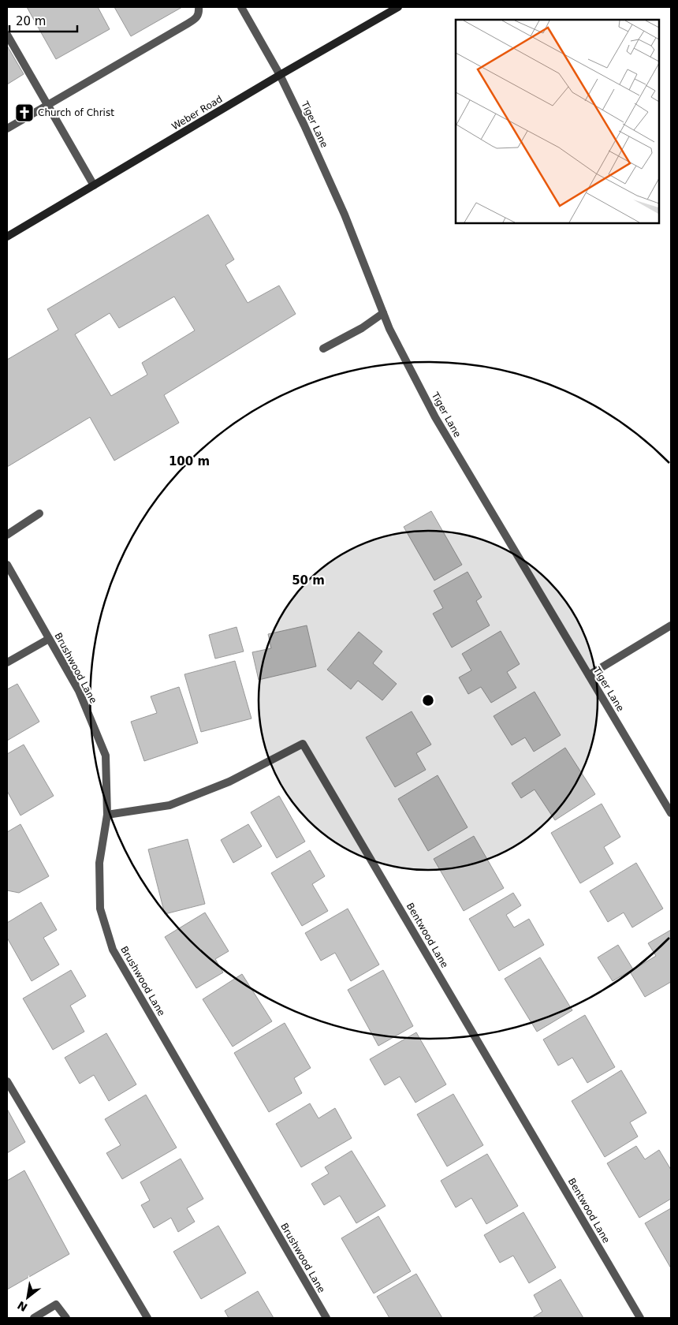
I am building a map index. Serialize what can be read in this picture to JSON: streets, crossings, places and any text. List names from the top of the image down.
{
  "streets": {
    "main road": ["Weber Road"],
    "street": ["Tiger Lane", "Brushwood Lane", "Bentwood Lane"]
  },
  "crossings": [
    ["Weber Road", "Tiger Lane"],
    ["Brushwood Lane", "Bentwood Lane"]
  ],
  "places": {
    "church": ["Church of Christ"]
  },
  "scale_bar": "20 m",
  "north": "bottom left",
  "rings": ["100 m", "50 m"]
}
